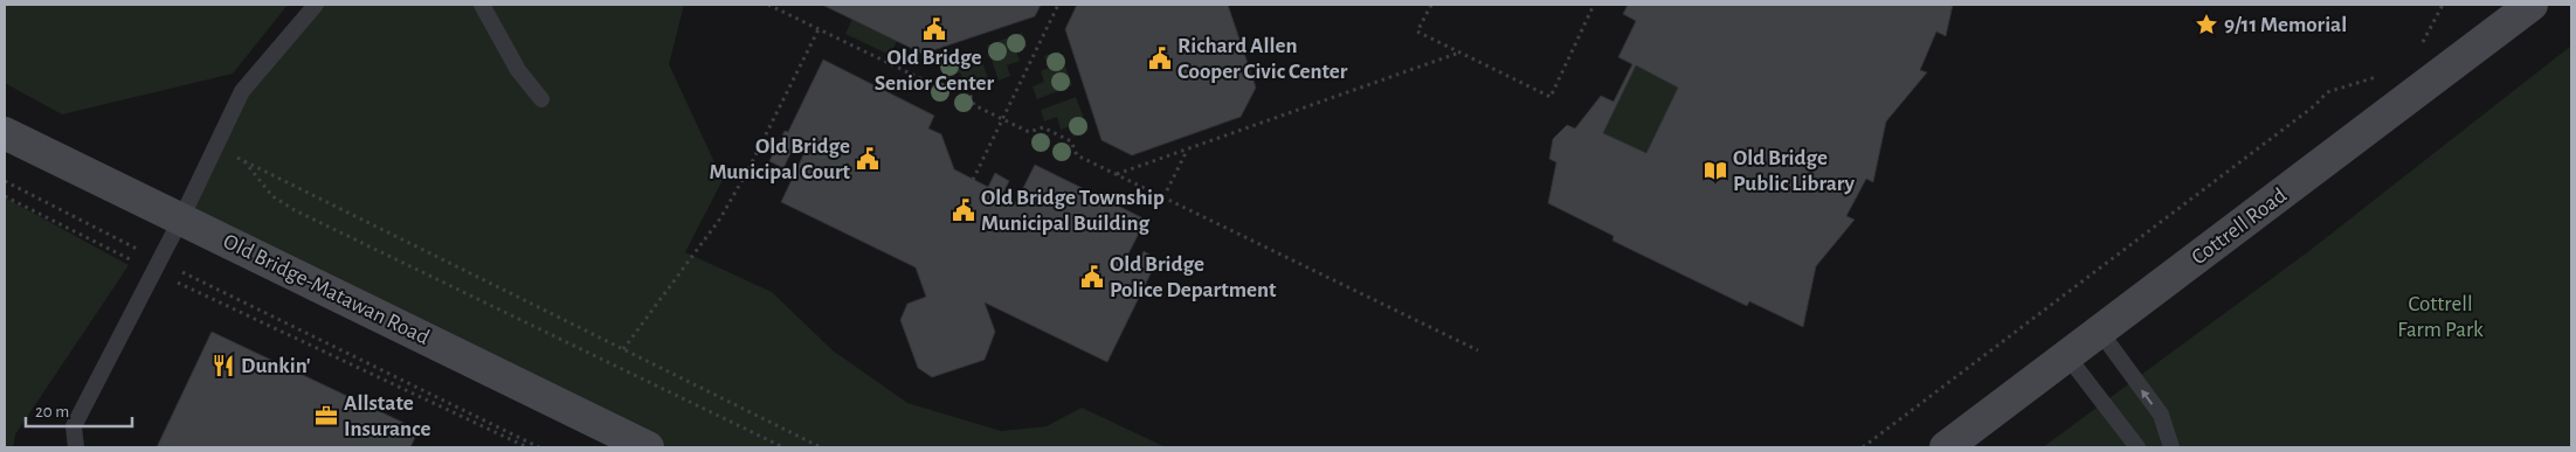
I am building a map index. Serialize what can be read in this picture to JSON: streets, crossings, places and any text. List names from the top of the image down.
{
  "streets": {
    "street": ["Cottrell Road", "Old Bridge-Matawan Road"]
  },
  "parks": ["Cottrell Farm Park"],
  "places": {
    "place": ["9/11 Memorial"],
    "public building": [
      "Old Bridge Senior Center",
      "Richard Allen Cooper Civic Center",
      "Old Bridge Municipal Court",
      "Old Bridge Township Municipal Building",
      "Old Bridge Police Department"
    ],
    "library": ["Old Bridge Public Library"],
    "restaurant": ["Dunkin'"],
    "office": ["Allstate Insurance"]
  },
  "scale_bar": "20 m"
}
